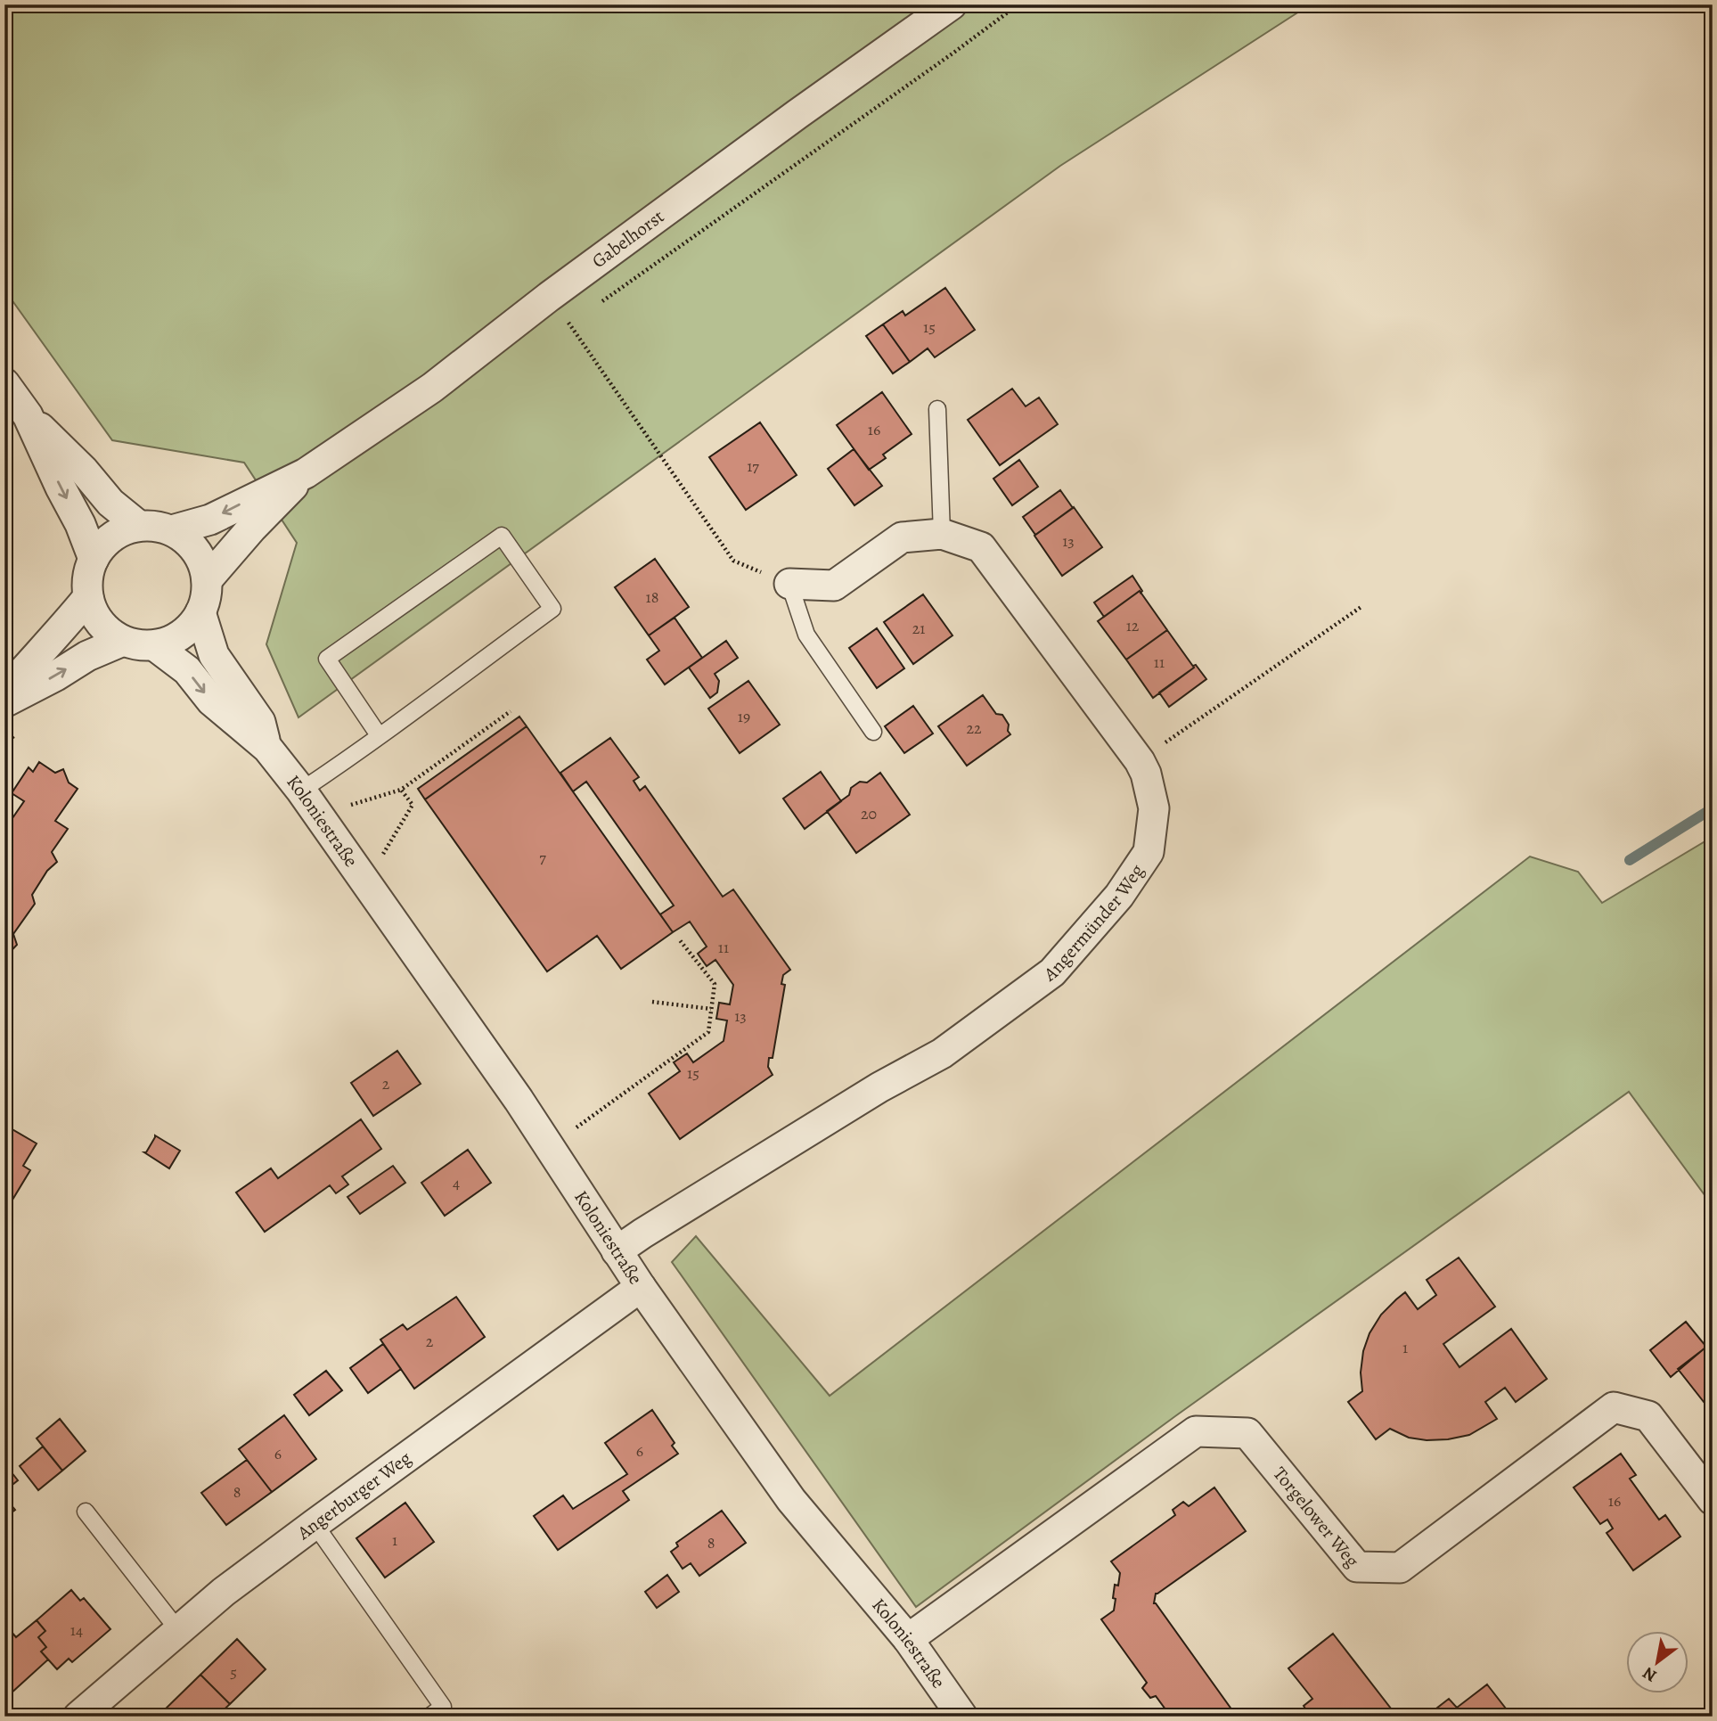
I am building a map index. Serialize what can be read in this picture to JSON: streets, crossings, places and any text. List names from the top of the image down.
{
  "streets": {
    "street": [
      "Gabelhorst",
      "Koloniestraße",
      "Angermünder Weg",
      "Angerburger Weg",
      "Torgelower Weg"
    ]
  },
  "crossings": [
    ["Gabelhorst", "Koloniestraße"],
    ["Koloniestraße", "Angermünder Weg"],
    ["Koloniestraße", "Angerburger Weg"],
    ["Koloniestraße", "Torgelower Weg"]
  ],
  "house_numbers": [
    "15",
    "16",
    "17",
    "13",
    "18",
    "12",
    "21",
    "11",
    "19",
    "22",
    "20",
    "7",
    "11",
    "13",
    "15",
    "2",
    "4",
    "2",
    "1",
    "6",
    "6",
    "8",
    "16",
    "1",
    "8",
    "14",
    "5"
  ],
  "north": "bottom left"
}
